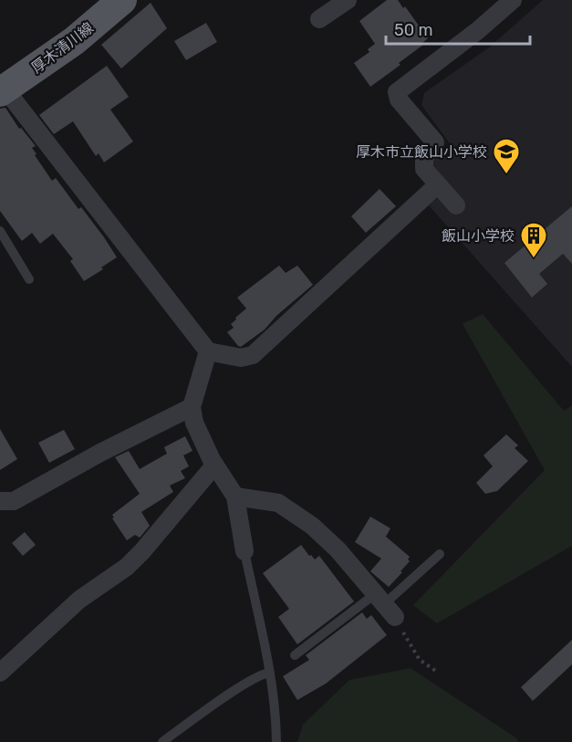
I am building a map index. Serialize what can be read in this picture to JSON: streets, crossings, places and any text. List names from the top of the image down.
{
  "streets": {
    "main road": ["厚木清川線"]
  },
  "places": {
    "school or university": ["厚木市立飯山小学校"],
    "building": ["飯山小学校"]
  },
  "scale_bar": "50 m"
}
